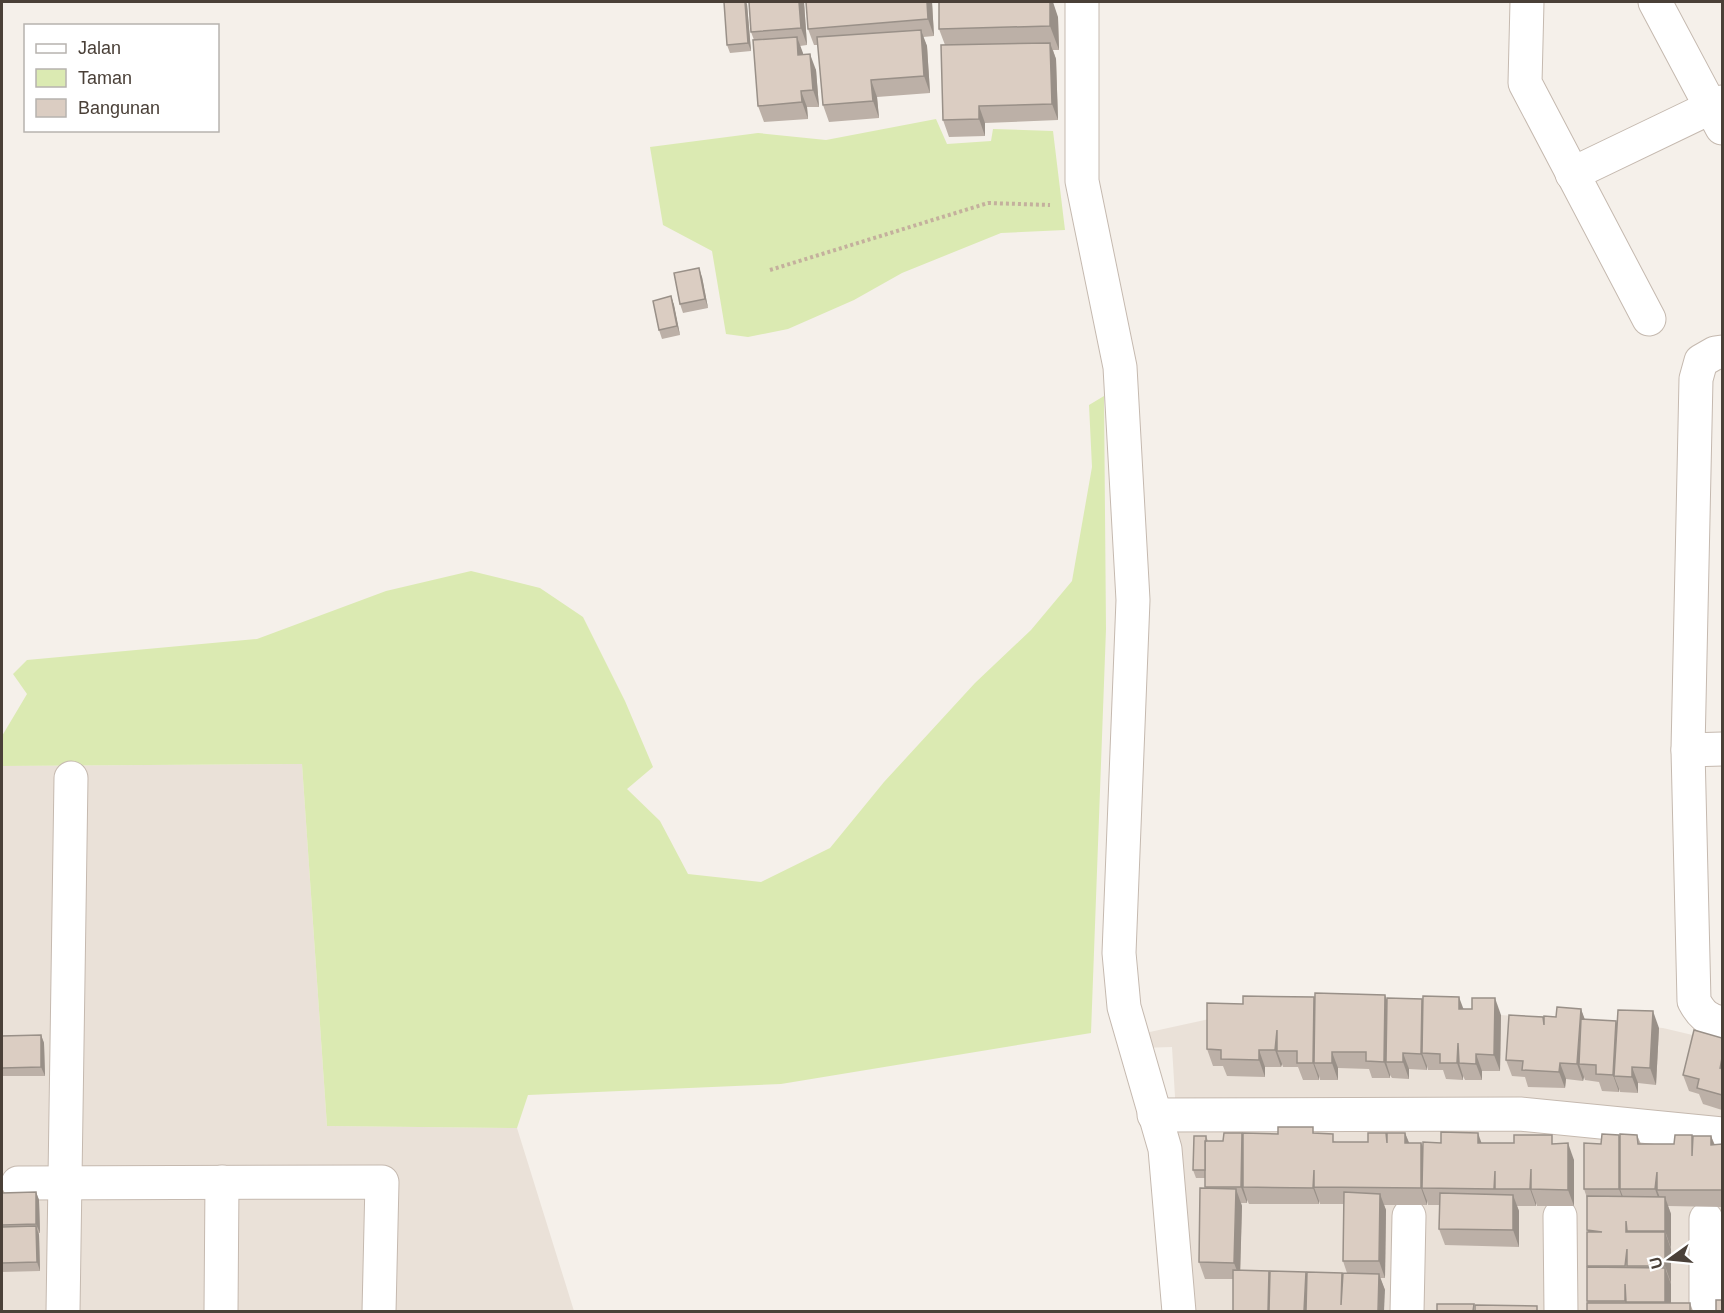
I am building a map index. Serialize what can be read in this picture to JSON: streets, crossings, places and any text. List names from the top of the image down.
{
  "legend": ["Jalan", "Taman", "Bangunan"],
  "north": "left"
}
